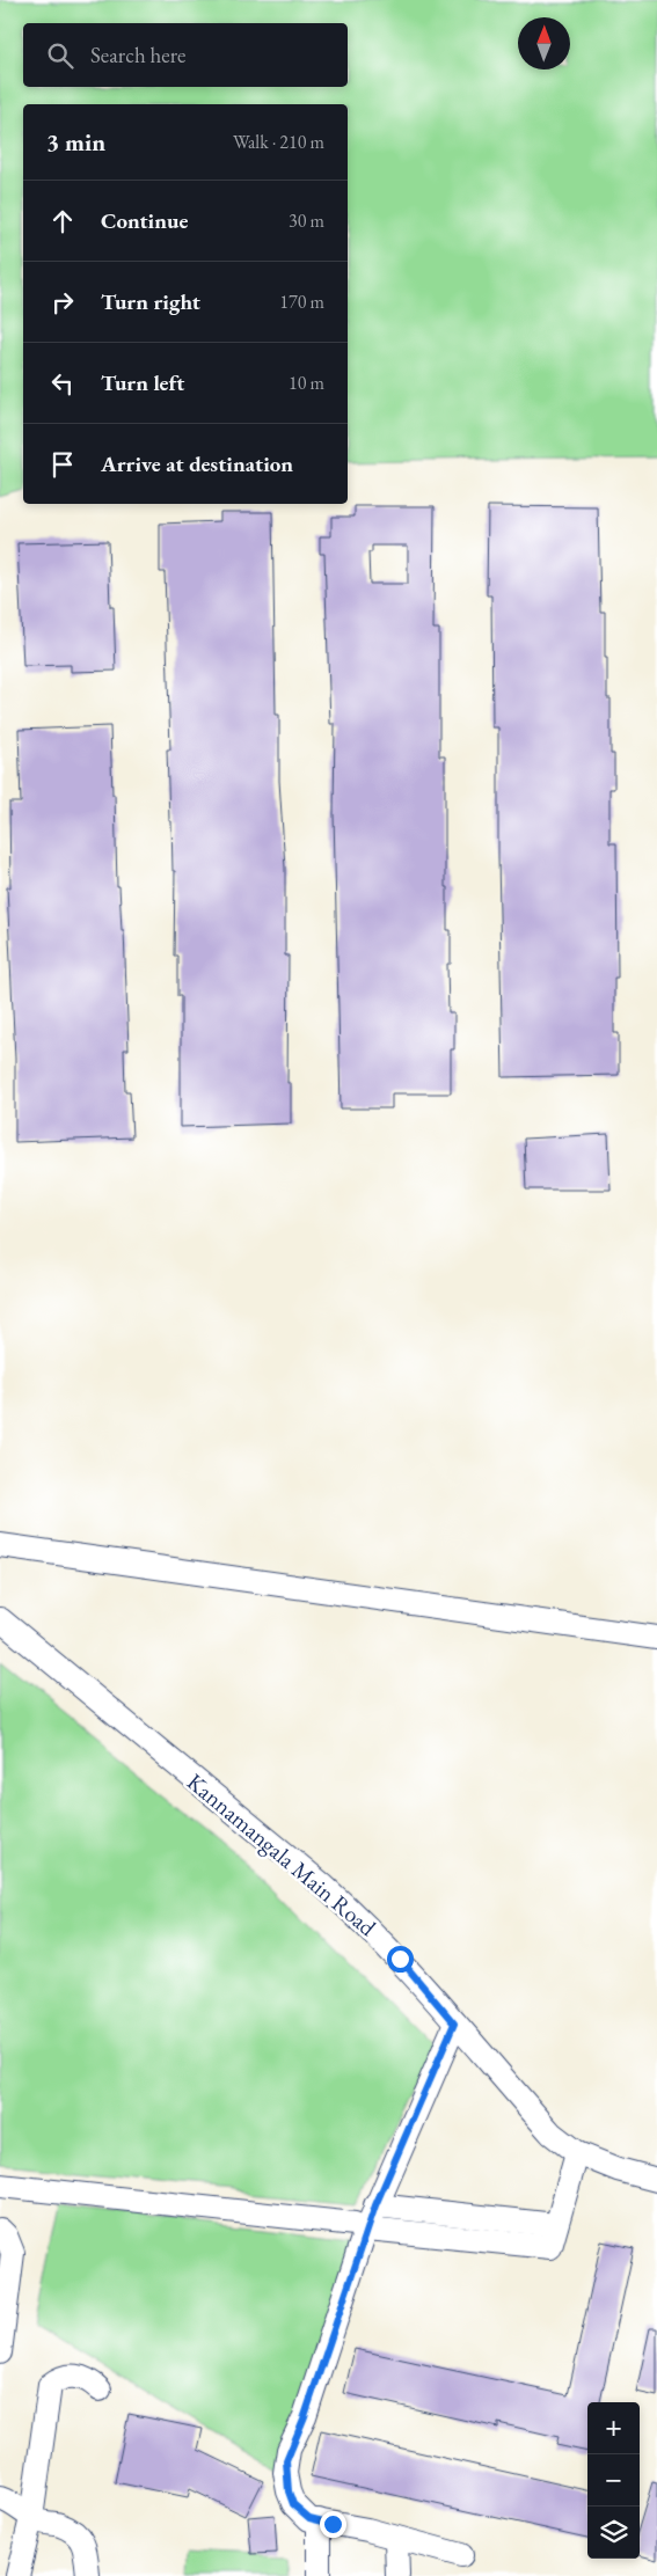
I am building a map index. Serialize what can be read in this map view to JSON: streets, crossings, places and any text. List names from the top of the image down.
{
  "streets": {
    "street": ["Kannamangala Main Road"]
  },
  "north": "top",
  "page": {
    "search": "Search here",
    "heading": ["3 min", "Walk · 210 m"],
    "list": [
      ["Continue", "30 m"],
      ["Turn right", "170 m"],
      ["Turn left", "10 m"],
      "Arrive at destination"
    ],
    "map_buttons": ["+", "−"]
  }
}
